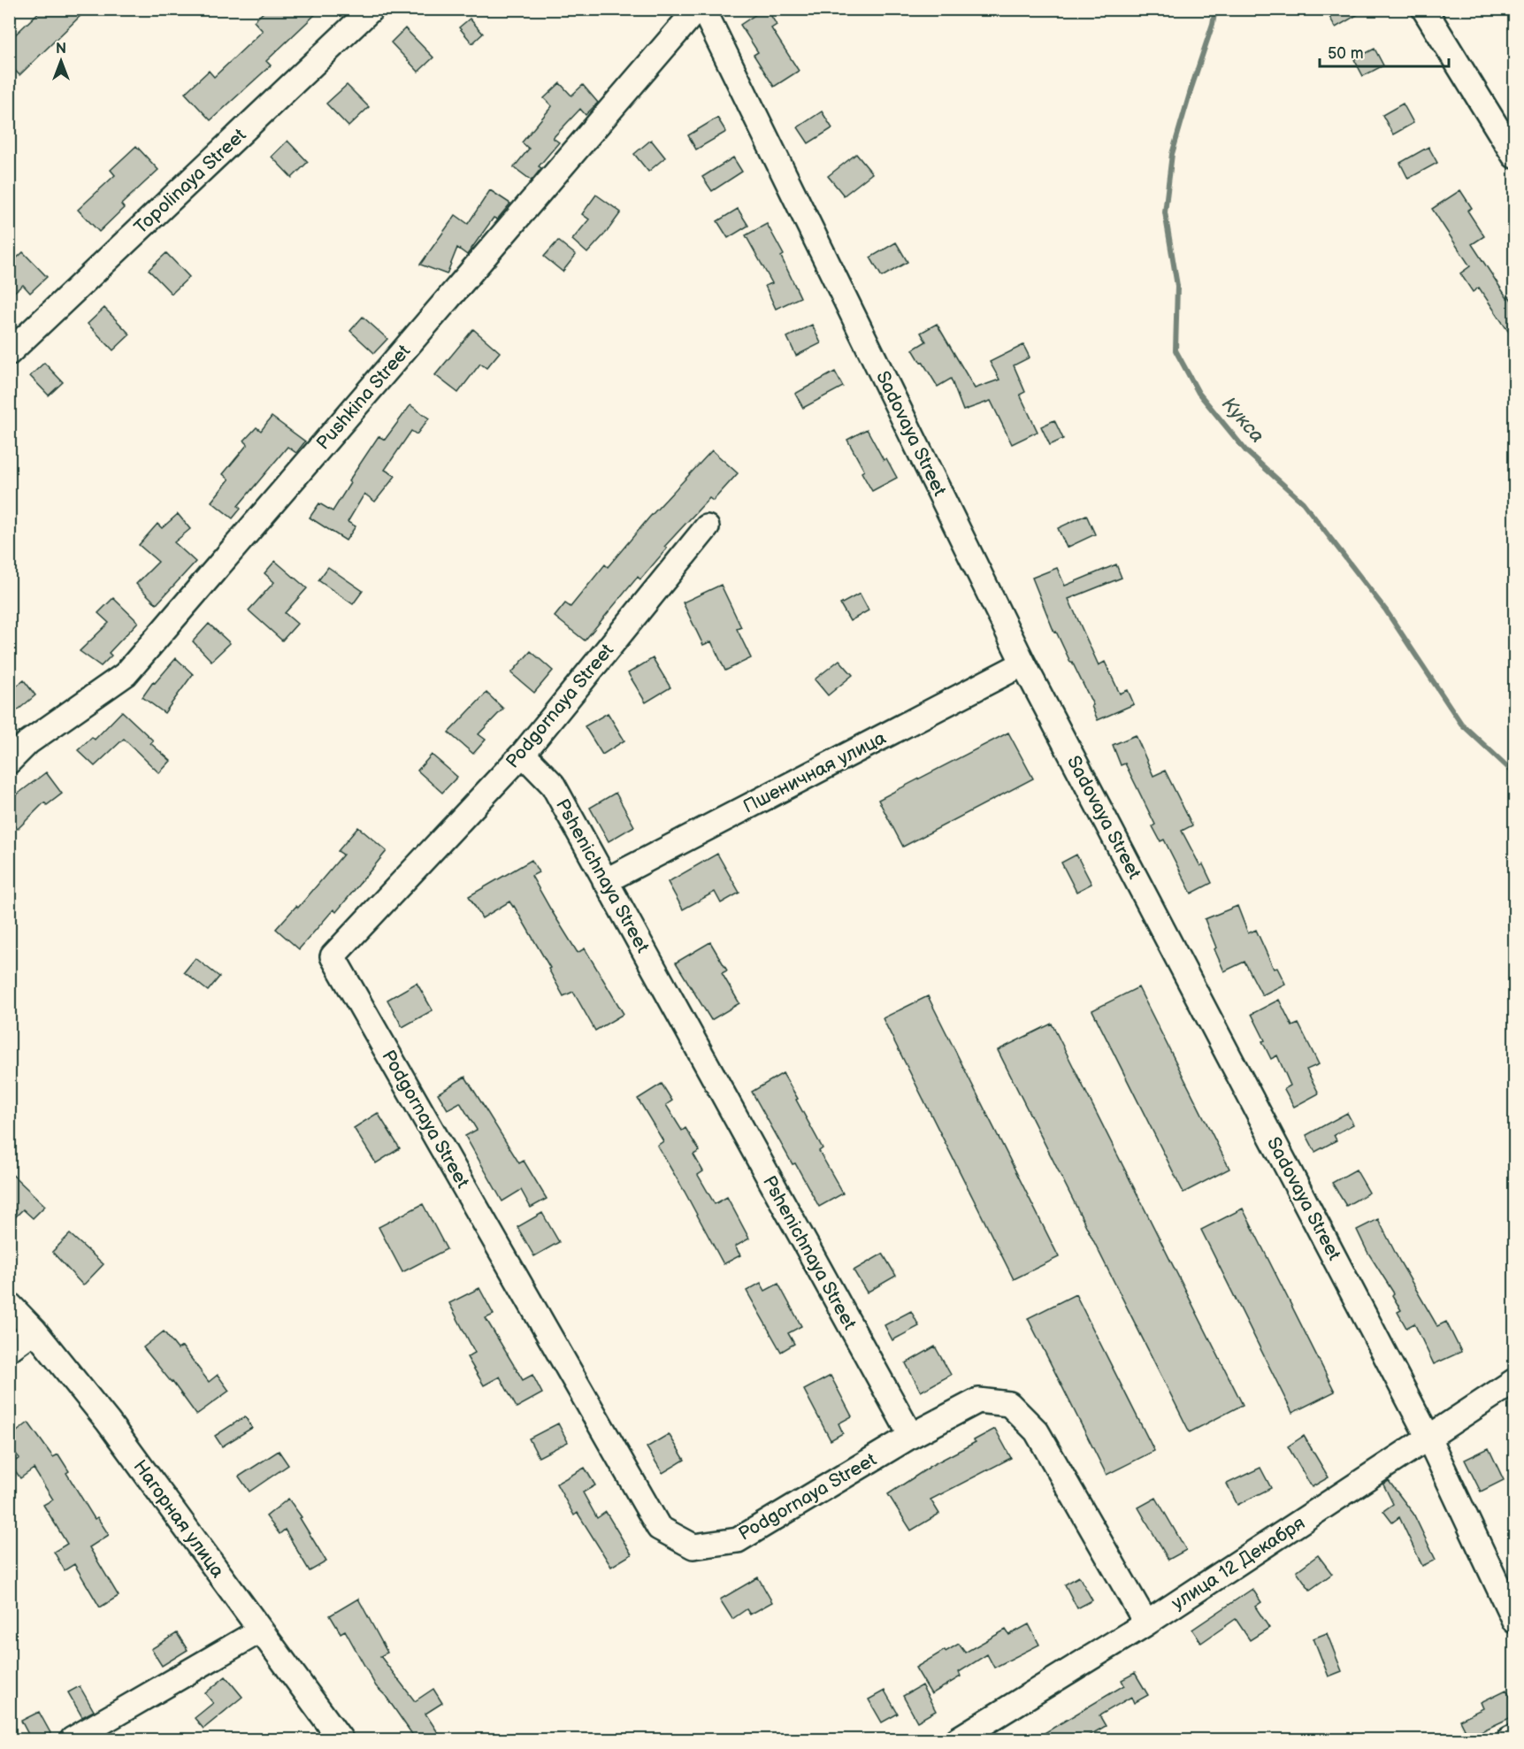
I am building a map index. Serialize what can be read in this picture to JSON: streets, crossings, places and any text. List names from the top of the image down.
{
  "streets": {
    "street": [
      "Topolinaya Street",
      "Pushkina Street",
      "Sadovaya Street",
      "Podgornaya Street",
      "Пшеничная улица",
      "Pshenichnaya Street",
      "Нагорная улица",
      "улица 12 Декабря"
    ]
  },
  "crossings": [
    ["Sadovaya Street", "Пшеничная улица"],
    ["Sadovaya Street", "улица 12 Декабря"],
    ["Podgornaya Street", "Pshenichnaya Street"],
    ["Пшеничная улица", "Pshenichnaya Street"]
  ],
  "water": ["Кукса"],
  "scale_bar": "50 m",
  "north": "top"
}
